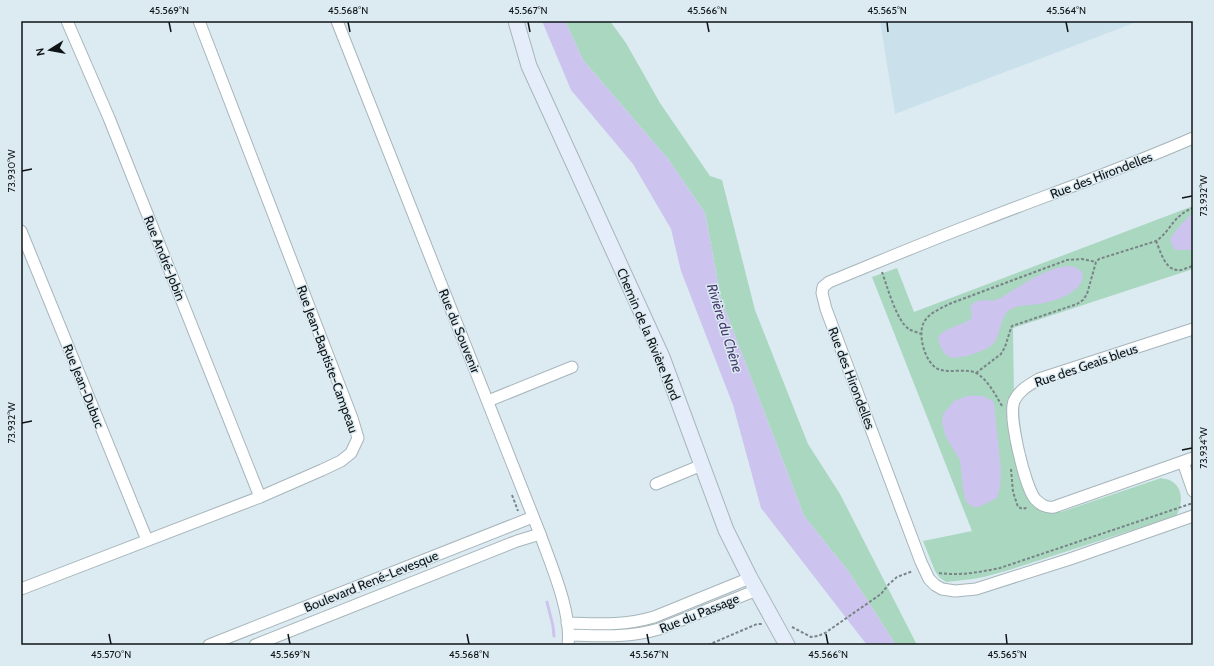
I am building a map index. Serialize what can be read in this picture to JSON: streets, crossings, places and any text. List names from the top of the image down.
{
  "streets": {
    "street": [
      "Rue des Hirondelles",
      "Rue André-Jobin",
      "Rue du Souvenir",
      "Chemin de la Rivière Nord",
      "Rue Jean-Baptiste-Campeau",
      "Rue des Geais bleus",
      "Rue Jean-Dubuc",
      "Boulevard René-Levesque",
      "Rue du Passage"
    ]
  },
  "crossings": [
    ["Rue André-Jobin", "Rue Jean-Baptiste-Campeau"],
    ["Rue du Souvenir", "Boulevard René-Levesque"],
    ["Rue du Souvenir", "Rue du Passage"],
    ["Chemin de la Rivière Nord", "Rue du Passage"],
    ["Rue Jean-Baptiste-Campeau", "Rue Jean-Dubuc"]
  ],
  "water": ["Rivière du Chêne"],
  "north": "left",
  "coordinates": [
    "45.569°N",
    "45.568°N",
    "45.567°N",
    "45.566°N",
    "45.565°N",
    "45.564°N",
    "73.930°W",
    "73.932°W",
    "73.934°W",
    "45.570°N"
  ]
}
